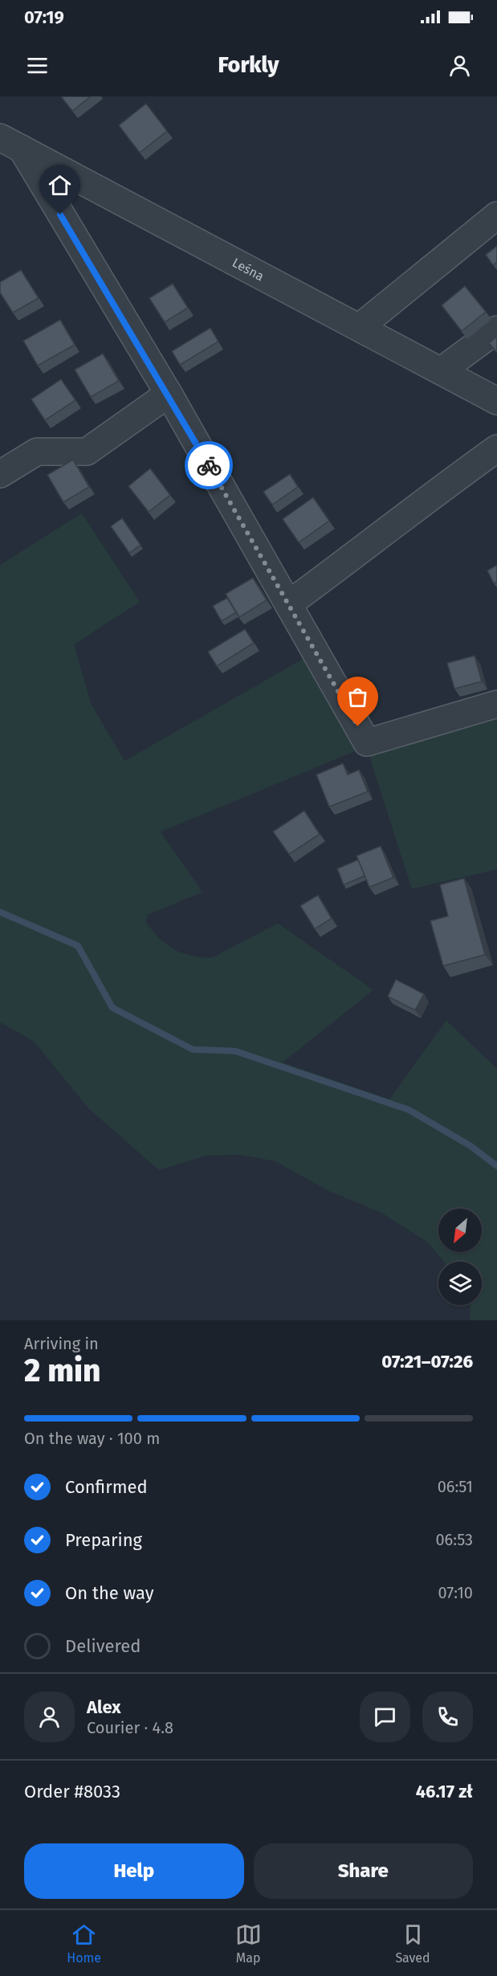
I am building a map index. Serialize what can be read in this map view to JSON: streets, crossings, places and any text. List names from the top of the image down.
{
  "streets": {
    "street": ["Leśna"]
  },
  "north": "bottom left",
  "page": {
    "status": "07:19",
    "header": "Forkly",
    "heading": ["2 min", "Arriving in", "07:21–07:26"],
    "panel": [
      "Alex",
      "Courier · 4.8",
      "Order #8033",
      "46.17 zł"
    ],
    "bar": "On the way · 100 m",
    "list": [
      ["Confirmed", "06:51"],
      ["Preparing", "06:53"],
      ["On the way", "07:10"],
      "Delivered"
    ],
    "buttons": ["Help", "Share"],
    "tabs": ["Home", "Map", "Saved"]
  }
}
